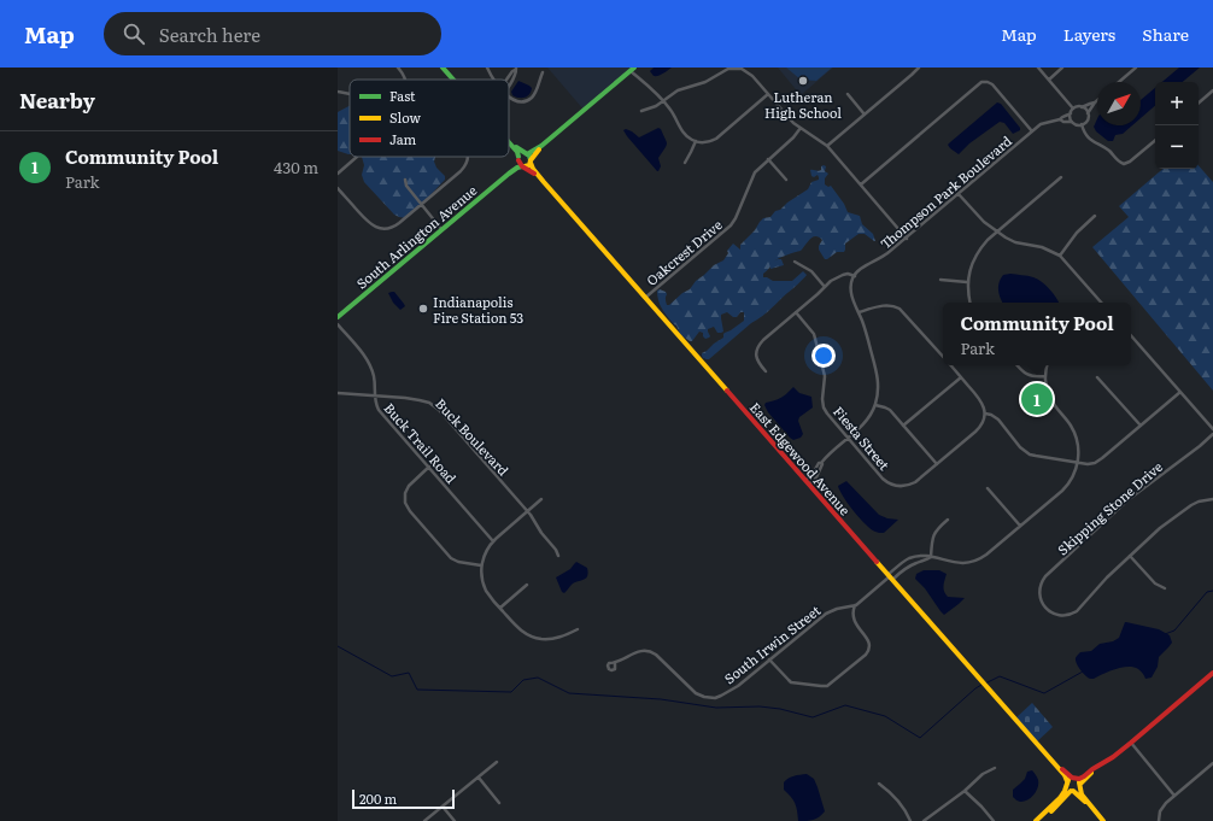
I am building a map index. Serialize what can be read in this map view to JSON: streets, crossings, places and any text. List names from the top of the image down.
{
  "streets": {
    "main road": ["South Arlington Avenue", "East Edgewood Avenue"],
    "street": [
      "Thompson Park Boulevard",
      "Oakcrest Drive",
      "Buck Boulevard",
      "Fiesta Street",
      "Buck Trail Road",
      "Skipping Stone Drive",
      "South Irwin Street"
    ]
  },
  "crossings": [
    ["Oakcrest Drive", "East Edgewood Avenue"],
    ["Buck Boulevard", "Buck Trail Road"],
    ["East Edgewood Avenue", "South Irwin Street"]
  ],
  "places": ["Lutheran High School", "Indianapolis Fire Station 53"],
  "legend": ["Fast", "Slow", "Jam"],
  "scale_bar": "200 m",
  "north": "top right",
  "page": {
    "header": "Map",
    "search": "Search here",
    "nav": ["Map", "Layers", "Share"],
    "heading": "Nearby",
    "map_buttons": ["+", "−"],
    "list": [
      {
        "mark": "1",
        "name": "Community Pool",
        "note": "Park",
        "value": "430 m"
      }
    ],
    "popup": ["Community Pool", "Park"],
    "pins": "1",
    "scale": "200 m"
  }
}
